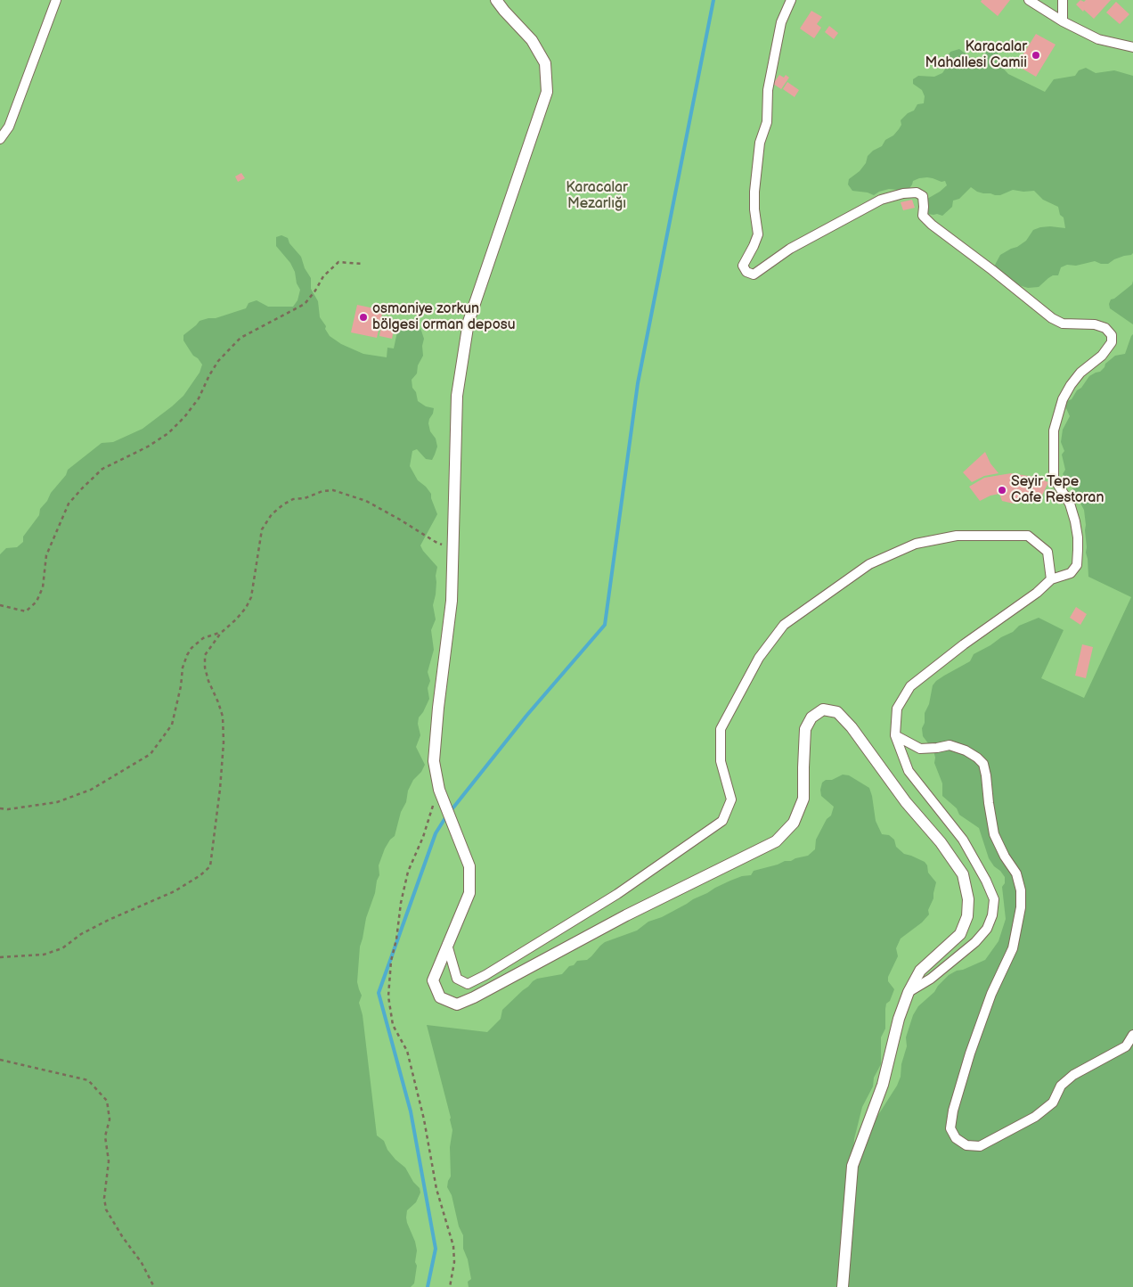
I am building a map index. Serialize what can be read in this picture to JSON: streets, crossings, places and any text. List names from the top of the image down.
{
  "parks": ["Karacalar Mezarlığı"],
  "places": ["Karacalar Mahallesi Camii", "osmaniye zorkun bölgesi orman deposu", "Seyir Tepe Cafe Restoran"]
}
